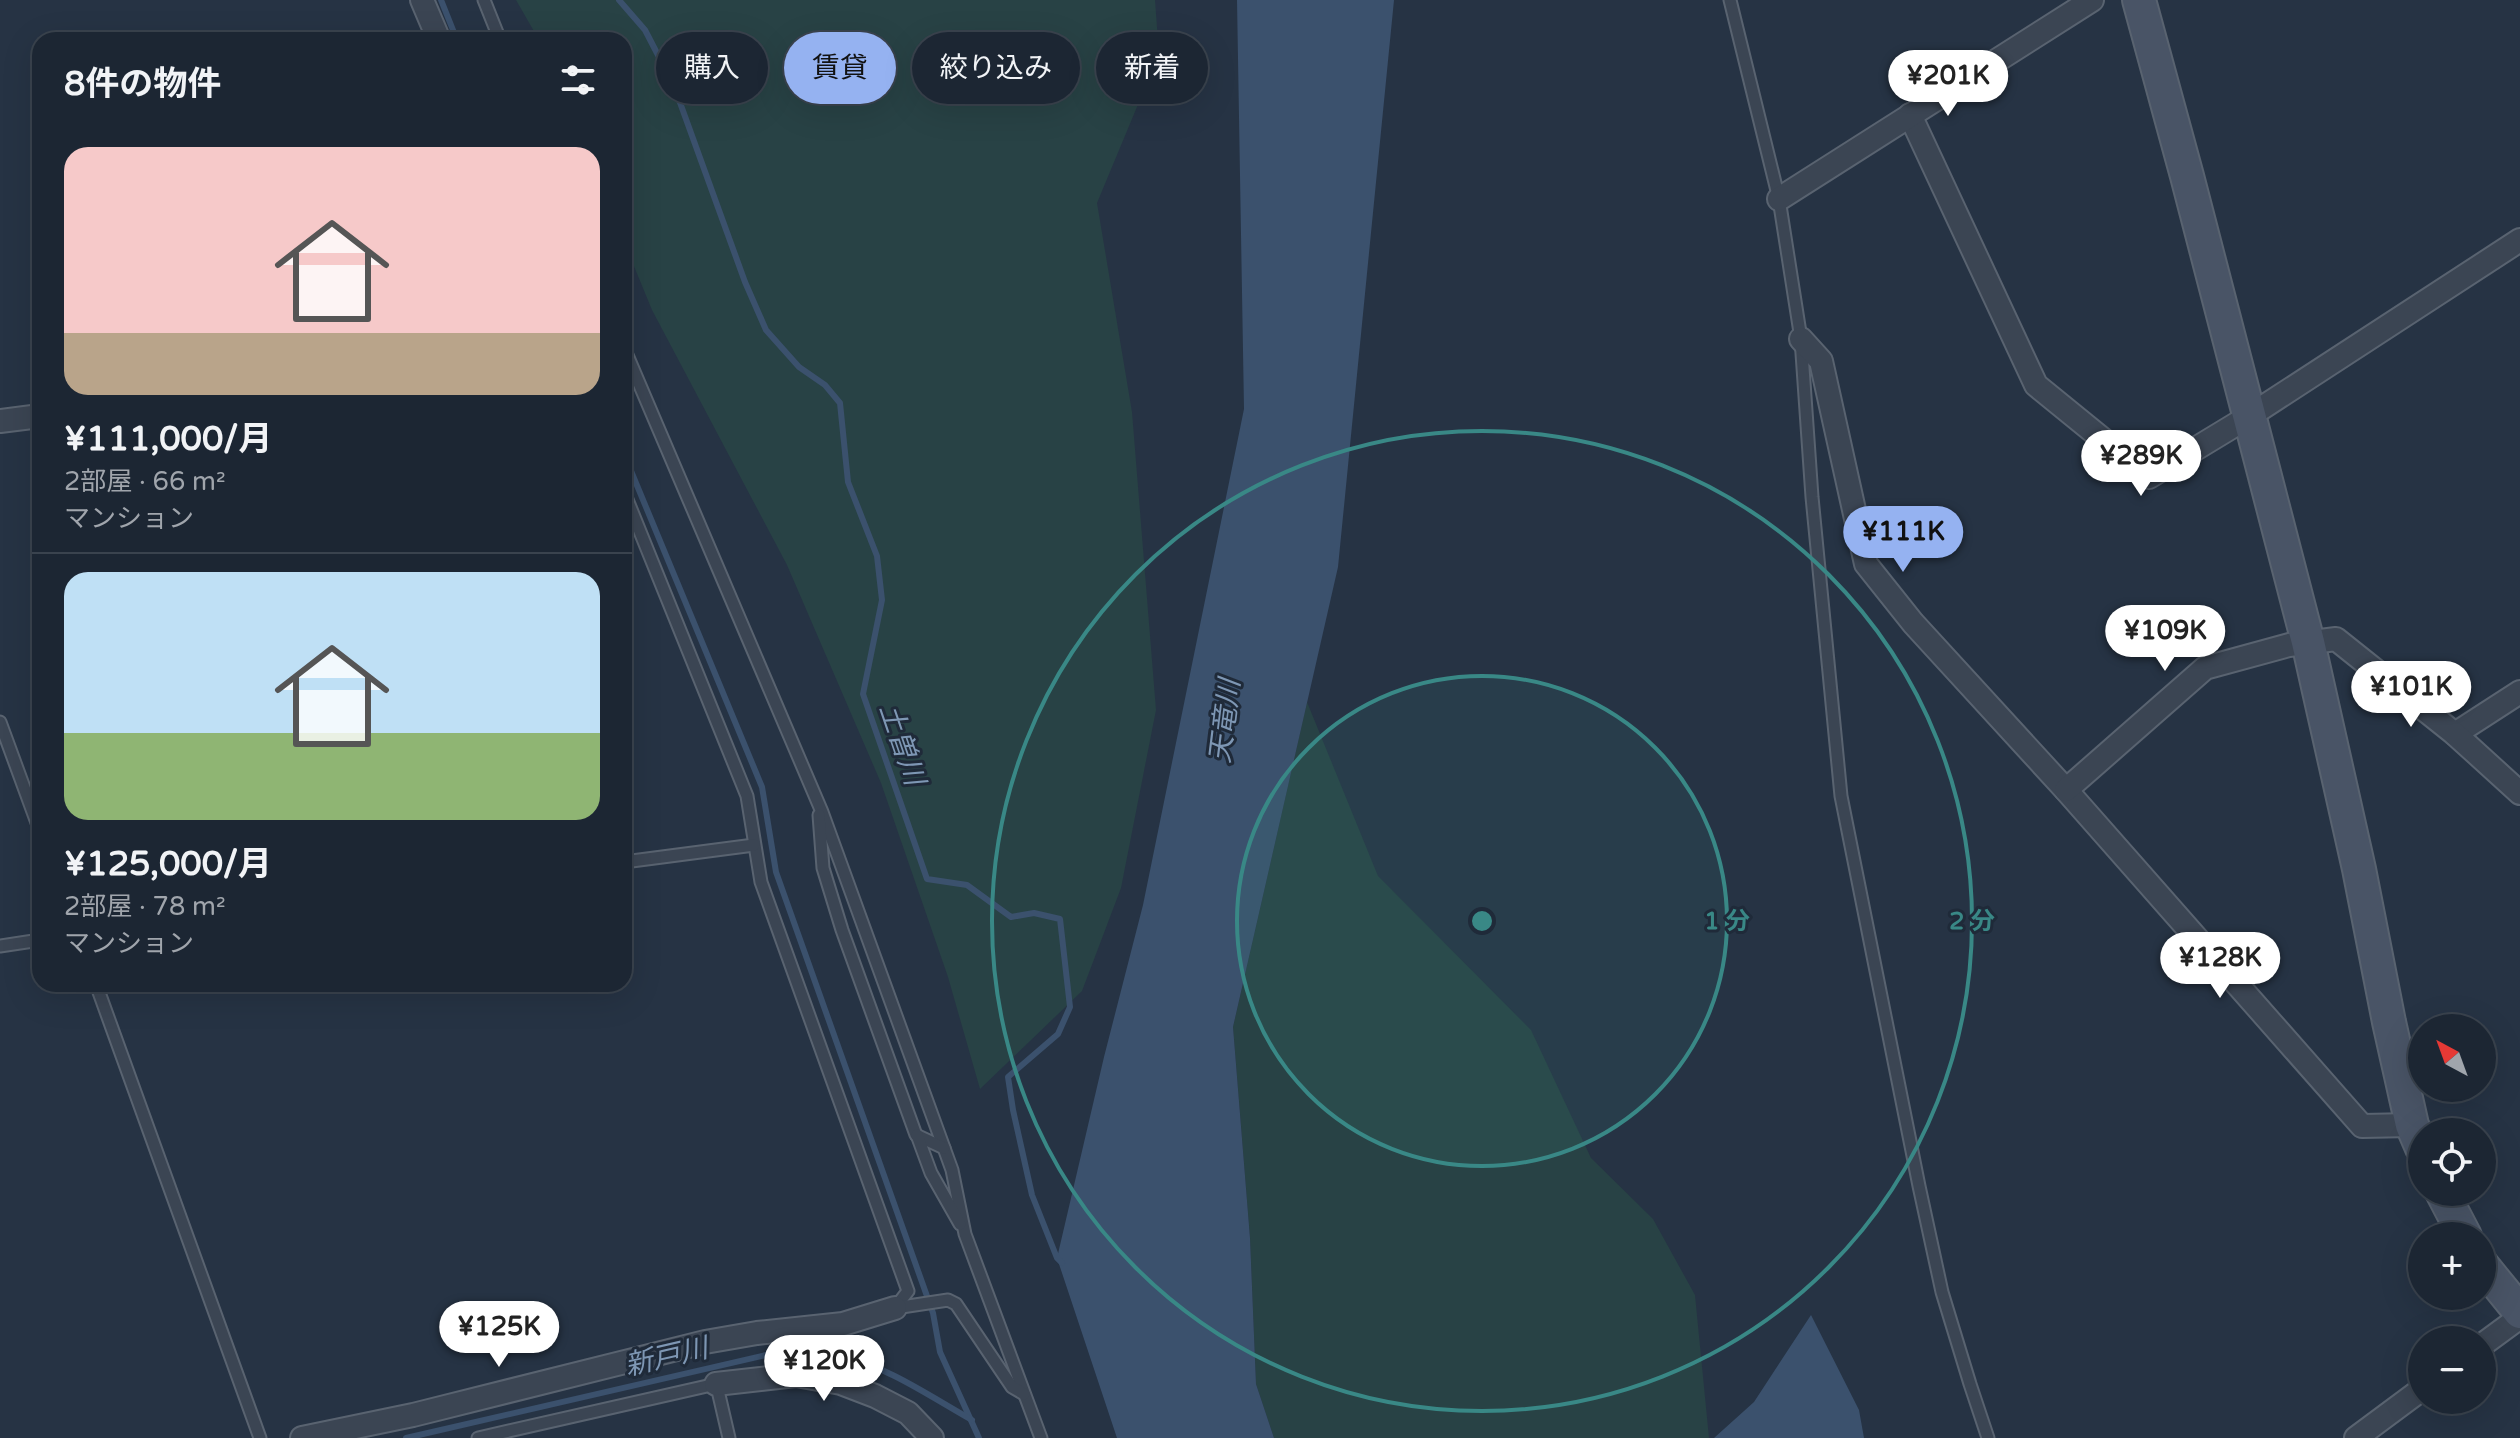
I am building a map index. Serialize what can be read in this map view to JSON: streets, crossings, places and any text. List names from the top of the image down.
{
  "water": ["天竜川", "土曽川", "新戸川"],
  "north": "top left",
  "page": {
    "chip": [
      "購入",
      "賃貸",
      "絞り込み",
      "新着"
    ],
    "heading": "8件の物件",
    "price": [
      "¥201K",
      "¥289K",
      "¥111K",
      "¥109K",
      "¥101K",
      "¥128K",
      "¥125K",
      "¥120K"
    ],
    "list": [
      {
        "name": "¥111,000/月",
        "note": "2部屋 · 66 m² · マンション"
      },
      {
        "name": "¥125,000/月",
        "note": "2部屋 · 78 m² · マンション"
      }
    ],
    "map_buttons": ["+", "−"]
  },
  "rings": ["1 分", "2 分"]
}
